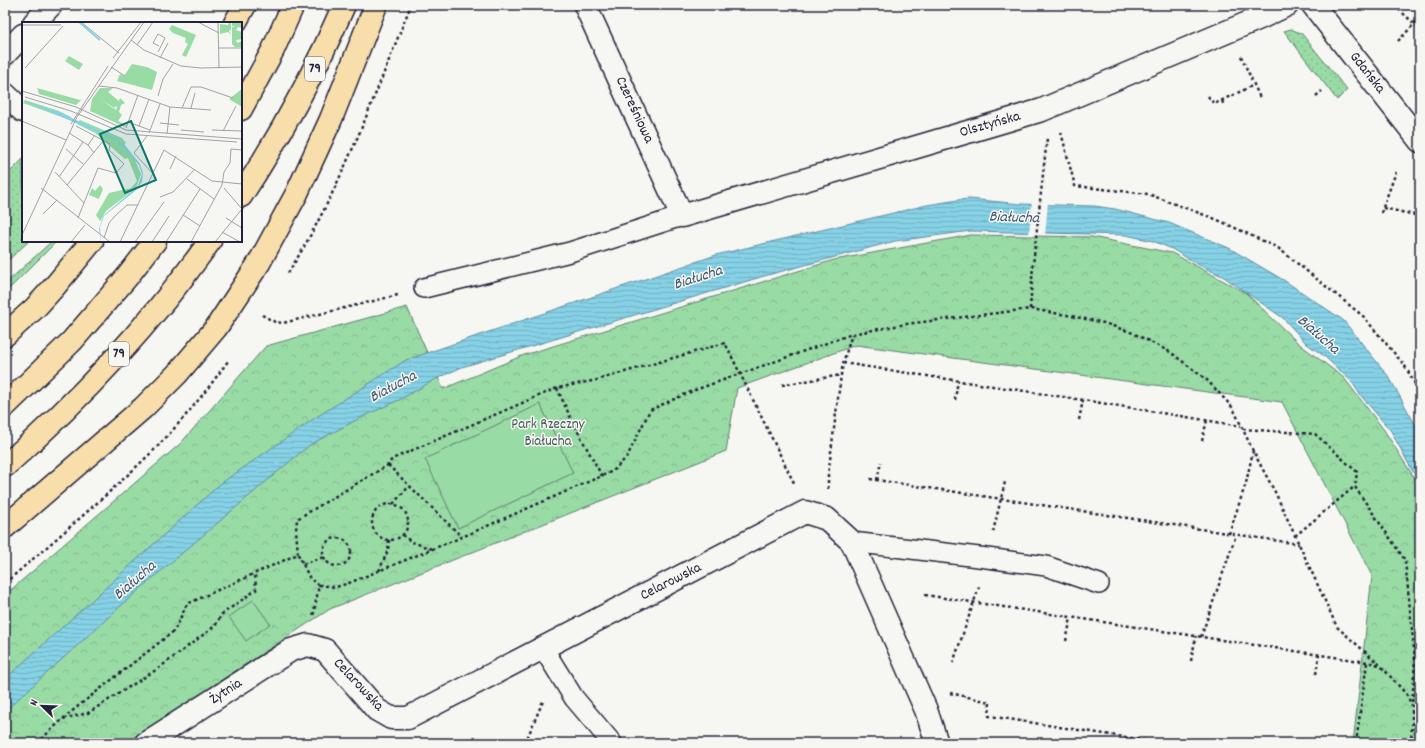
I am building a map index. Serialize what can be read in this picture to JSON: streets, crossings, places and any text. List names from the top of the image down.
{
  "streets": {
    "main road": ["79"],
    "street": [
      "Gdańska",
      "Czereśniowa",
      "Olsztyńska",
      "Celarowska",
      "Żytnia"
    ]
  },
  "crossings": [
    ["Czereśniowa", "Olsztyńska"],
    ["Celarowska", "Żytnia"]
  ],
  "water": ["Białucha"],
  "parks": ["Park Rzeczny Białucha"],
  "north": "top left"
}
